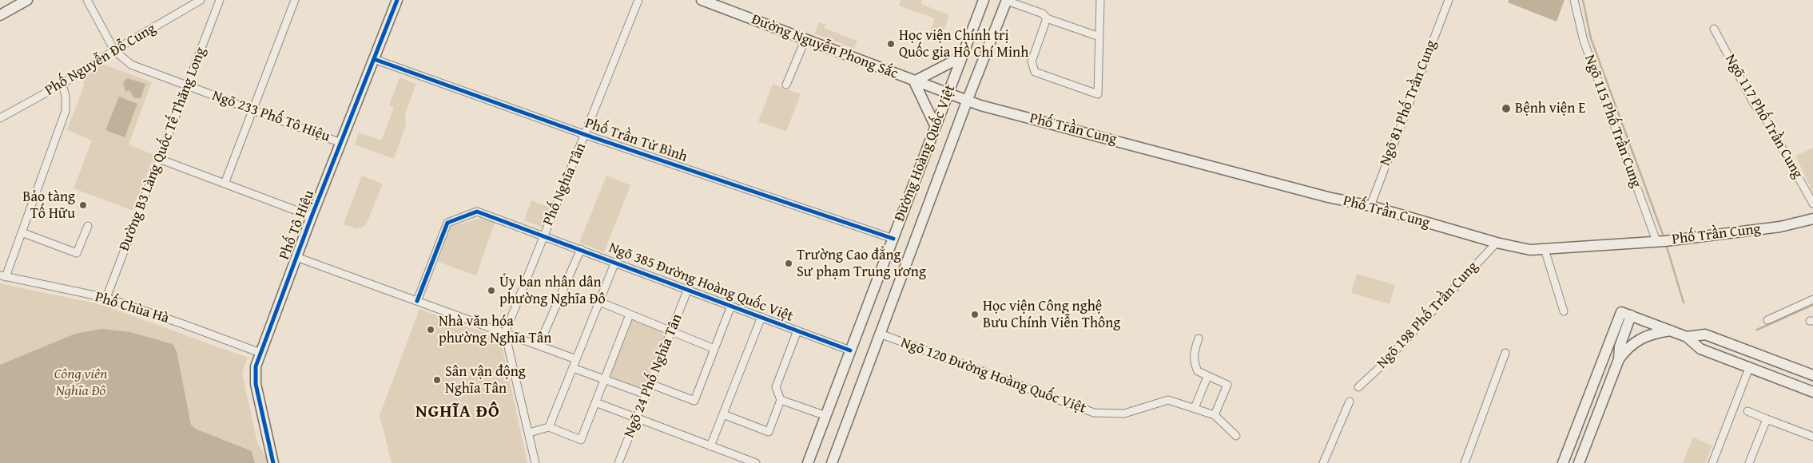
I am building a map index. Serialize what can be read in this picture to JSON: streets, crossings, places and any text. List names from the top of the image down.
{
  "streets": {
    "main road": [
      "Đường Nguyễn Phong Sắc",
      "Phố Trần Cung",
      "Đường Hoàng Quốc Việt",
      "Phố Tô Hiệu"
    ],
    "street": [
      "Phố Nguyễn Đỗ Cung",
      "Ngõ 81 Phố Trần Cung",
      "Ngõ 233 Phố Tô Hiệu",
      "Ngõ 117 Phố Trần Cung",
      "Ngõ 115 Phố Trần Cung",
      "Phố Trần Tử Bình",
      "Đường B3 Làng Quốc Tế Thăng Long",
      "Phố Nghĩa Tân",
      "Ngõ 385 Đường Hoàng Quốc Việt",
      "Phố Chùa Hà",
      "Ngõ 198 Phố Trần Cung",
      "Ngõ 24 Phố Nghĩa Tân",
      "Ngõ 120 Đường Hoàng Quốc Việt"
    ]
  },
  "crossings": [
    ["Đường Nguyễn Phong Sắc", "Phố Trần Cung"],
    ["Đường Nguyễn Phong Sắc", "Đường Hoàng Quốc Việt"],
    ["Phố Nguyễn Đỗ Cung", "Ngõ 233 Phố Tô Hiệu"],
    ["Ngõ 81 Phố Trần Cung", "Phố Trần Cung"],
    ["Ngõ 233 Phố Tô Hiệu", "Đường B3 Làng Quốc Tế Thăng Long"],
    ["Ngõ 233 Phố Tô Hiệu", "Phố Tô Hiệu"],
    ["Ngõ 115 Phố Trần Cung", "Phố Trần Cung"],
    ["Phố Trần Cung", "Đường Hoàng Quốc Việt"],
    ["Phố Trần Cung", "Ngõ 198 Phố Trần Cung"],
    ["Phố Trần Tử Bình", "Đường Hoàng Quốc Việt"],
    ["Phố Trần Tử Bình", "Phố Nghĩa Tân"],
    ["Phố Trần Tử Bình", "Phố Tô Hiệu"],
    ["Đường B3 Làng Quốc Tế Thăng Long", "Phố Chùa Hà"],
    ["Đường Hoàng Quốc Việt", "Ngõ 385 Đường Hoàng Quốc Việt"],
    ["Đường Hoàng Quốc Việt", "Ngõ 120 Đường Hoàng Quốc Việt"],
    ["Phố Nghĩa Tân", "Ngõ 385 Đường Hoàng Quốc Việt"],
    ["Phố Tô Hiệu", "Phố Chùa Hà"],
    ["Ngõ 385 Đường Hoàng Quốc Việt", "Ngõ 24 Phố Nghĩa Tân"]
  ],
  "districts": ["NGHĨA ĐÔ"],
  "parks": ["Công viên Nghĩa Đô"],
  "places": [
    "Học viện Chính trị Quốc gia Hồ Chí Minh",
    "Bệnh viện E",
    "Bảo tàng Tố Hữu",
    "Trường Cao đẳng Sư phạm Trung ương",
    "Ủy ban nhân dân phường Nghĩa Đô",
    "Học viện Công nghệ Bưu Chính Viễn Thông",
    "Nhà văn hóa phường Nghĩa Tân",
    "Sân vận động Nghĩa Tân"
  ]
}
